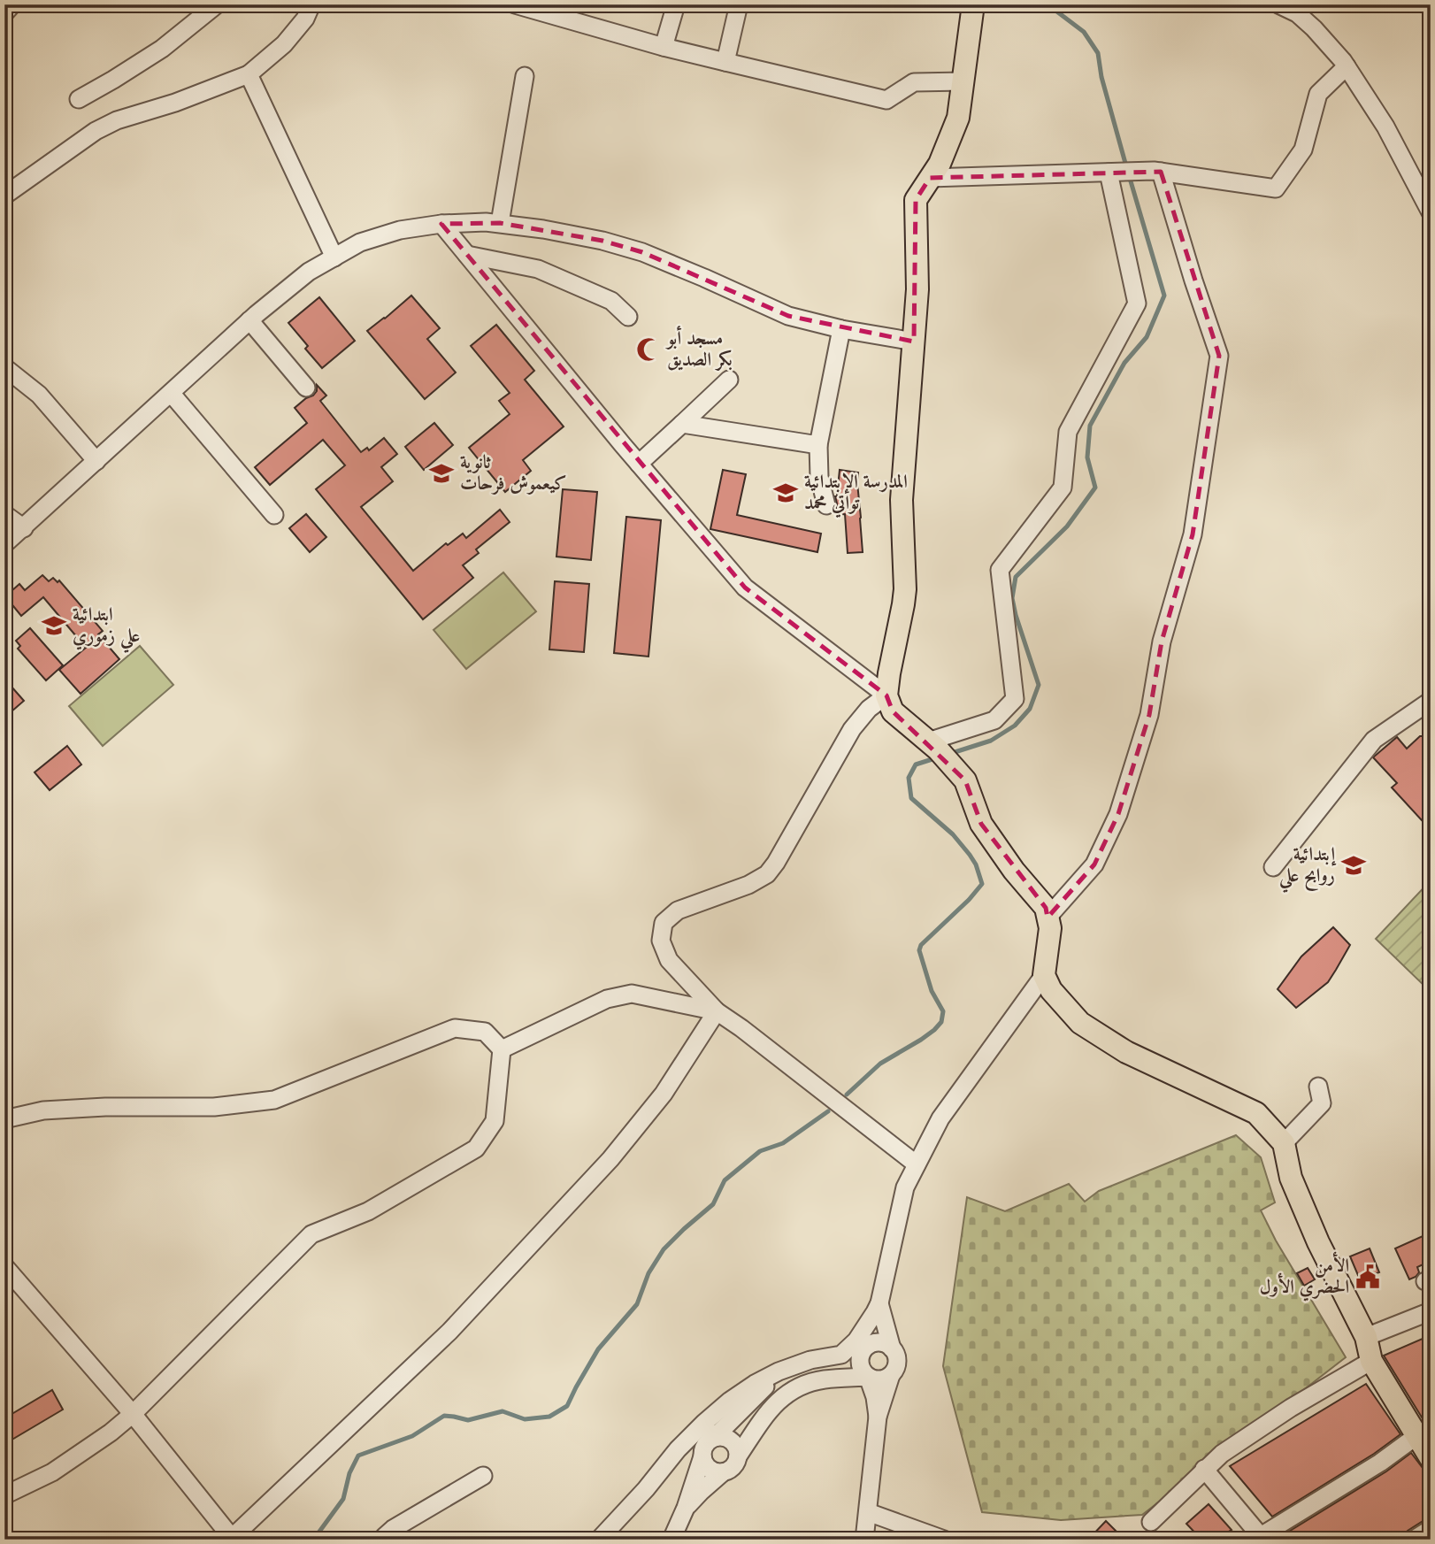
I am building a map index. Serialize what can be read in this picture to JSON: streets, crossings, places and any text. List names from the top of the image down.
{
  "places": {
    "mosque": ["مسجد أبو بكر الصديق"],
    "school or university": [
      "ثانوية كيعموش فرحات",
      "المدرسة الإبتدائية تواتي محمد",
      "ابتدائية علي زموري",
      "إبتدائية روابح علي"
    ],
    "public building": ["الأمن الحضري الأول"]
  }
}
